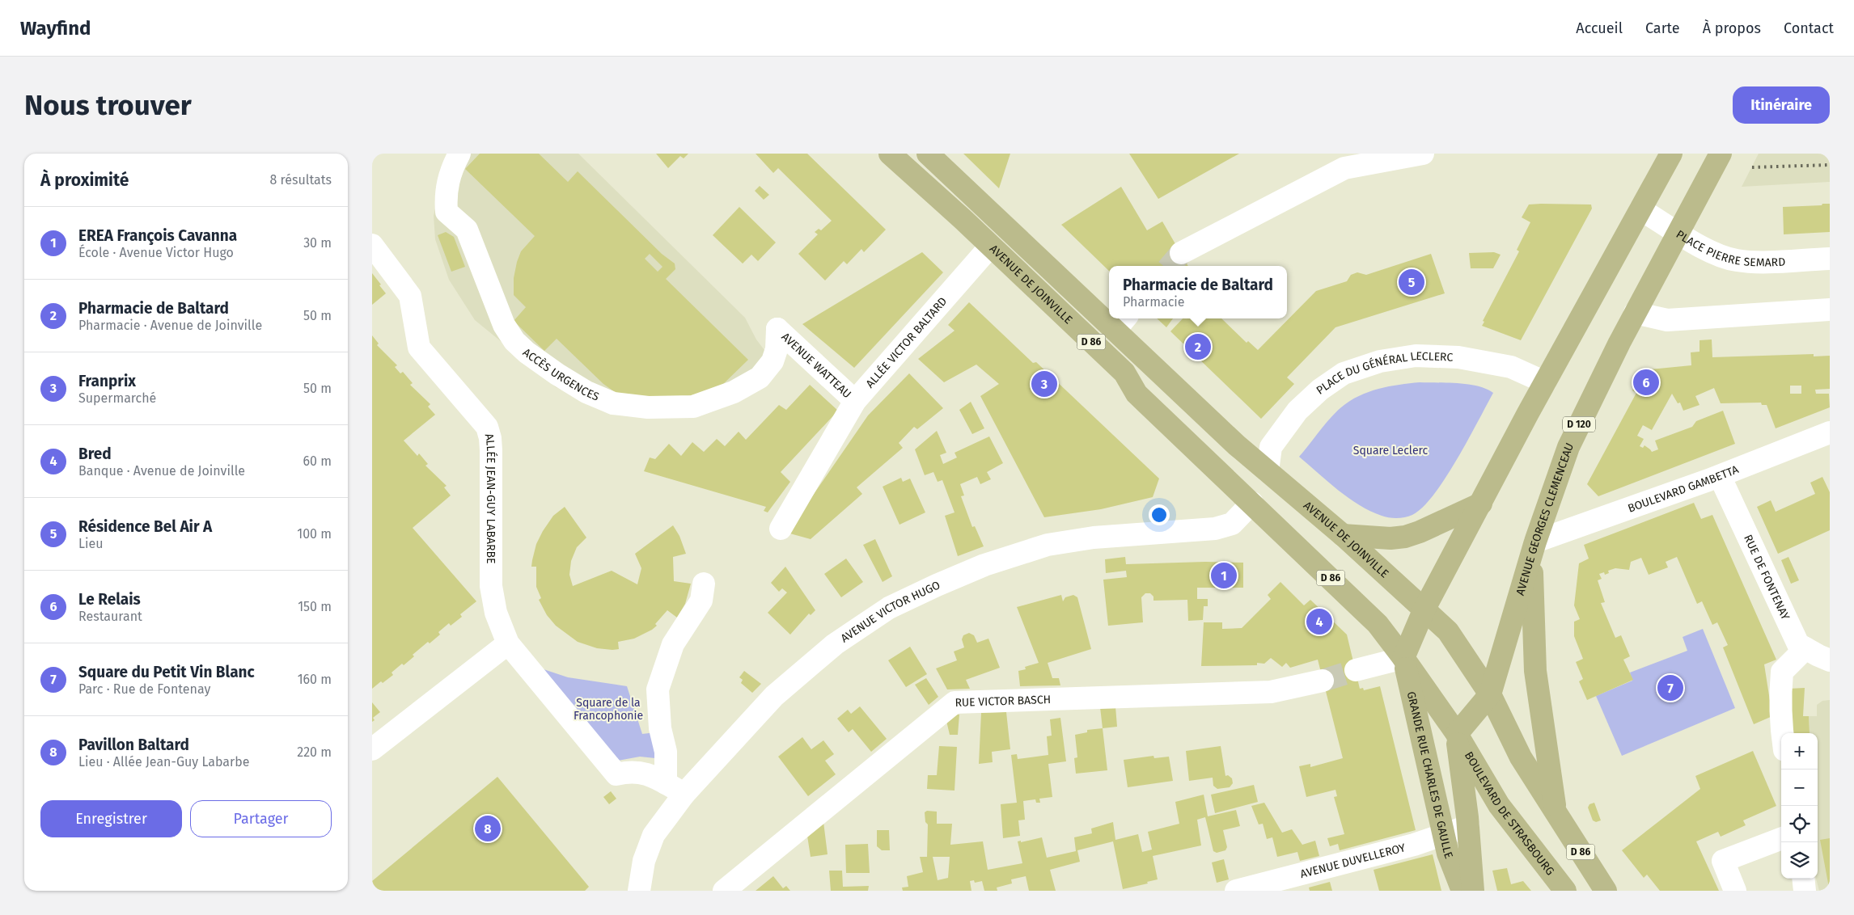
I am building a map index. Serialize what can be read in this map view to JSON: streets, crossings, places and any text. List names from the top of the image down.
{
  "streets": {
    "main road": [
      "AVENUE DE JOINVILLE",
      "D 86",
      "D 120",
      "AVENUE GEORGES CLEMENCEAU",
      "GRANDE RUE CHARLES DE GAULLE",
      "BOULEVARD DE STRASBOURG"
    ],
    "street": [
      "PLACE PIERRE SEMARD",
      "ALLÉE VICTOR BALTARD",
      "AVENUE WATTEAU",
      "ACCÈS URGENCES",
      "PLACE DU GÉNÉRAL LECLERC",
      "BOULEVARD GAMBETTA",
      "ALLÉE JEAN-GUY LABARBE",
      "RUE DE FONTENAY",
      "AVENUE VICTOR HUGO",
      "RUE VICTOR BASCH",
      "AVENUE DUVELLEROY"
    ]
  },
  "crossings": [
    ["PLACE PIERRE SEMARD", "AVENUE GEORGES CLEMENCEAU"],
    ["AVENUE DE JOINVILLE", "D 86"],
    ["AVENUE DE JOINVILLE", "ALLÉE VICTOR BALTARD"],
    ["AVENUE DE JOINVILLE", "PLACE DU GÉNÉRAL LECLERC"],
    ["AVENUE DE JOINVILLE", "AVENUE VICTOR HUGO"],
    ["AVENUE DE JOINVILLE", "GRANDE RUE CHARLES DE GAULLE"],
    ["D 86", "AVENUE GEORGES CLEMENCEAU"],
    ["D 86", "GRANDE RUE CHARLES DE GAULLE"],
    ["D 86", "BOULEVARD DE STRASBOURG"],
    ["ALLÉE VICTOR BALTARD", "AVENUE WATTEAU"],
    ["AVENUE WATTEAU", "ACCÈS URGENCES"],
    ["BOULEVARD GAMBETTA", "AVENUE GEORGES CLEMENCEAU"],
    ["BOULEVARD GAMBETTA", "RUE DE FONTENAY"],
    ["ALLÉE JEAN-GUY LABARBE", "AVENUE VICTOR HUGO"],
    ["AVENUE GEORGES CLEMENCEAU", "GRANDE RUE CHARLES DE GAULLE"],
    ["AVENUE GEORGES CLEMENCEAU", "BOULEVARD DE STRASBOURG"],
    ["GRANDE RUE CHARLES DE GAULLE", "BOULEVARD DE STRASBOURG"],
    ["GRANDE RUE CHARLES DE GAULLE", "AVENUE DUVELLEROY"]
  ],
  "parks": ["Square Leclerc", "Square de la Francophonie"],
  "page": {
    "header": "Wayfind",
    "nav": [
      "Accueil",
      "Carte",
      "À propos",
      "Contact"
    ],
    "buttons": [
      "Itinéraire",
      ["Enregistrer", "Partager"]
    ],
    "title": "Nous trouver",
    "heading": ["À proximité", "8 résultats"],
    "list": [
      {
        "mark": "1",
        "name": "EREA François Cavanna",
        "note": "École · Avenue Victor Hugo",
        "value": "30 m"
      },
      {
        "mark": "2",
        "name": "Pharmacie de Baltard",
        "note": "Pharmacie · Avenue de Joinville",
        "value": "50 m"
      },
      {
        "mark": "3",
        "name": "Franprix",
        "note": "Supermarché",
        "value": "50 m"
      },
      {
        "mark": "4",
        "name": "Bred",
        "note": "Banque · Avenue de Joinville",
        "value": "60 m"
      },
      {
        "mark": "5",
        "name": "Résidence Bel Air A",
        "note": "Lieu",
        "value": "100 m"
      },
      {
        "mark": "6",
        "name": "Le Relais",
        "note": "Restaurant",
        "value": "150 m"
      },
      {
        "mark": "7",
        "name": "Square du Petit Vin Blanc",
        "note": "Parc · Rue de Fontenay",
        "value": "160 m"
      },
      {
        "mark": "8",
        "name": "Pavillon Baltard",
        "note": "Lieu · Allée Jean-Guy Labarbe",
        "value": "220 m"
      }
    ],
    "popup": ["Pharmacie de Baltard", "Pharmacie"],
    "pins": [
      "5",
      "2",
      "6",
      "3",
      "1",
      "4",
      "7",
      "8"
    ],
    "map_buttons": ["+", "−"]
  }
}
